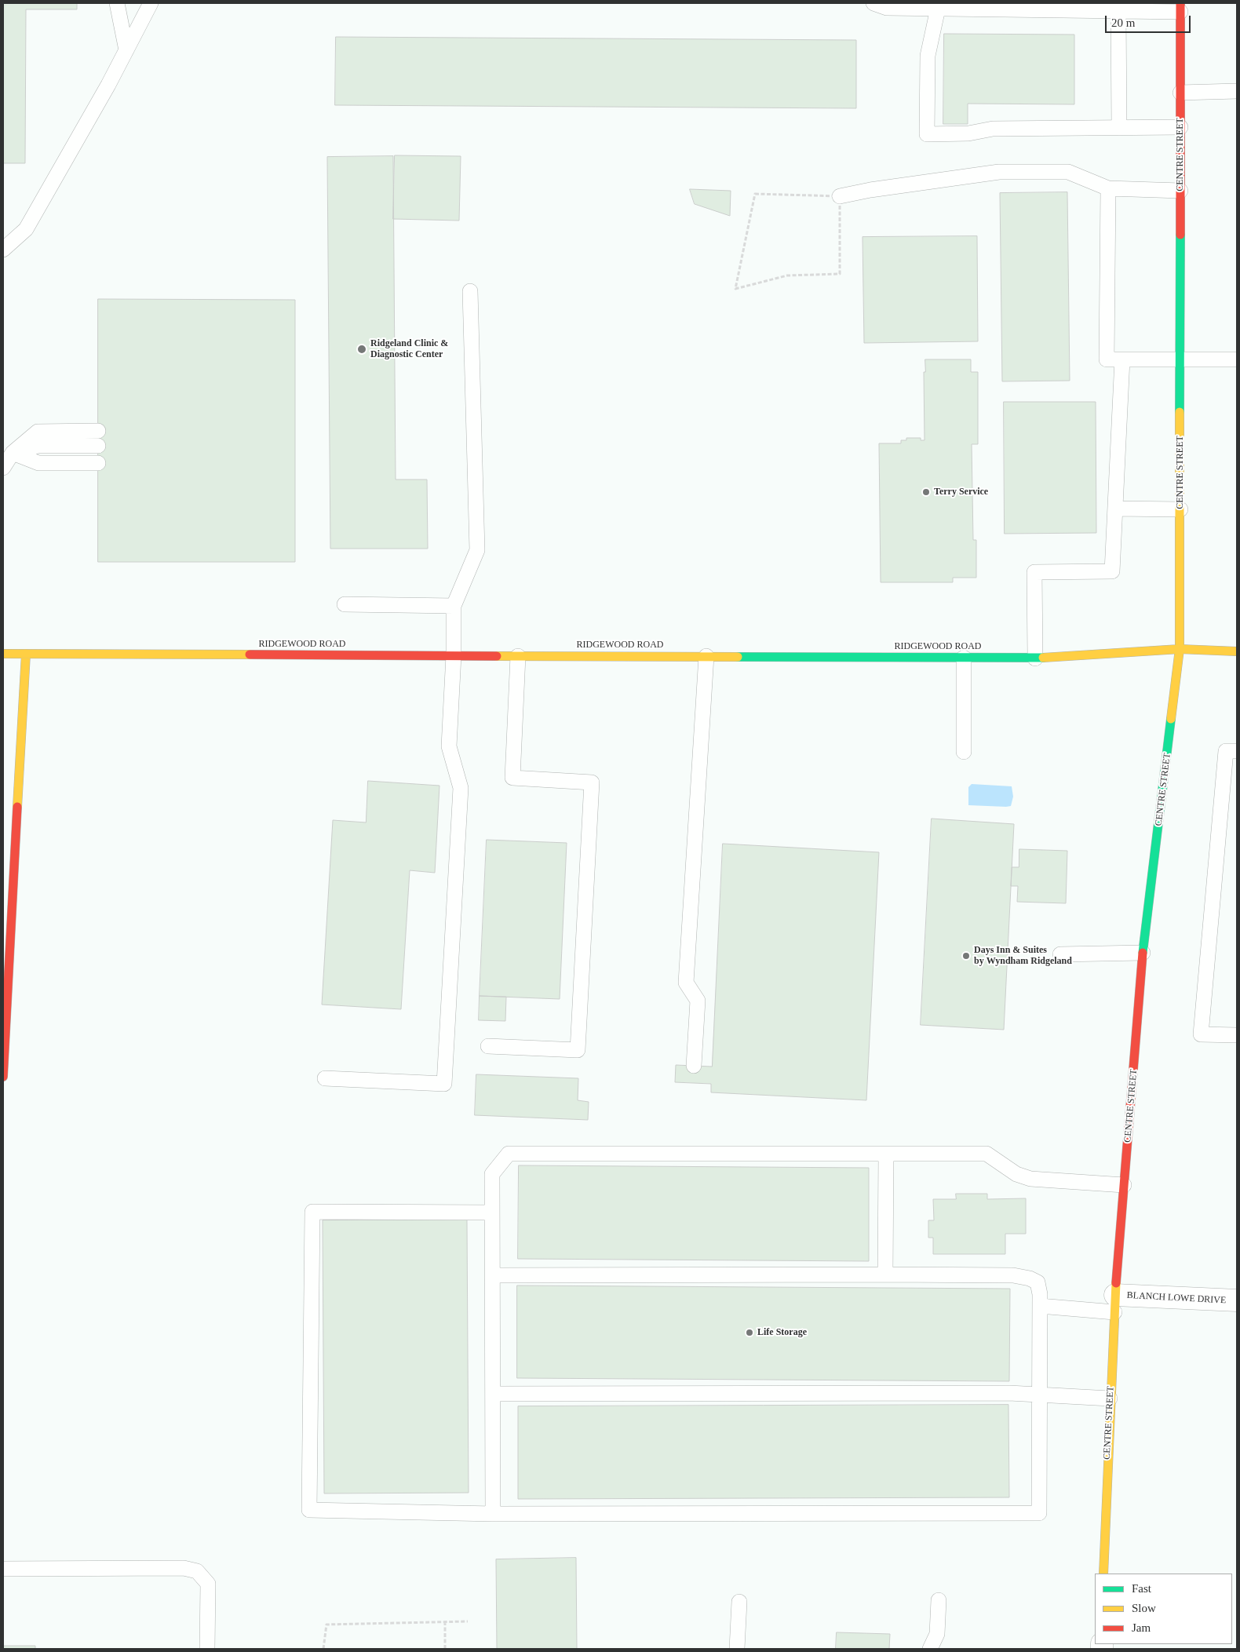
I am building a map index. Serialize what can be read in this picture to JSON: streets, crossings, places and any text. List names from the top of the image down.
{
  "streets": {
    "street": ["CENTRE STREET", "RIDGEWOOD ROAD", "BLANCH LOWE DRIVE"]
  },
  "crossings": [
    ["CENTRE STREET", "RIDGEWOOD ROAD"],
    ["CENTRE STREET", "BLANCH LOWE DRIVE"]
  ],
  "places": [
    "Ridgeland Clinic & Diagnostic Center",
    "Terry Service",
    "Days Inn & Suites by Wyndham Ridgeland",
    "Life Storage"
  ],
  "legend": ["Fast", "Slow", "Jam"],
  "scale_bar": "20 m"
}
